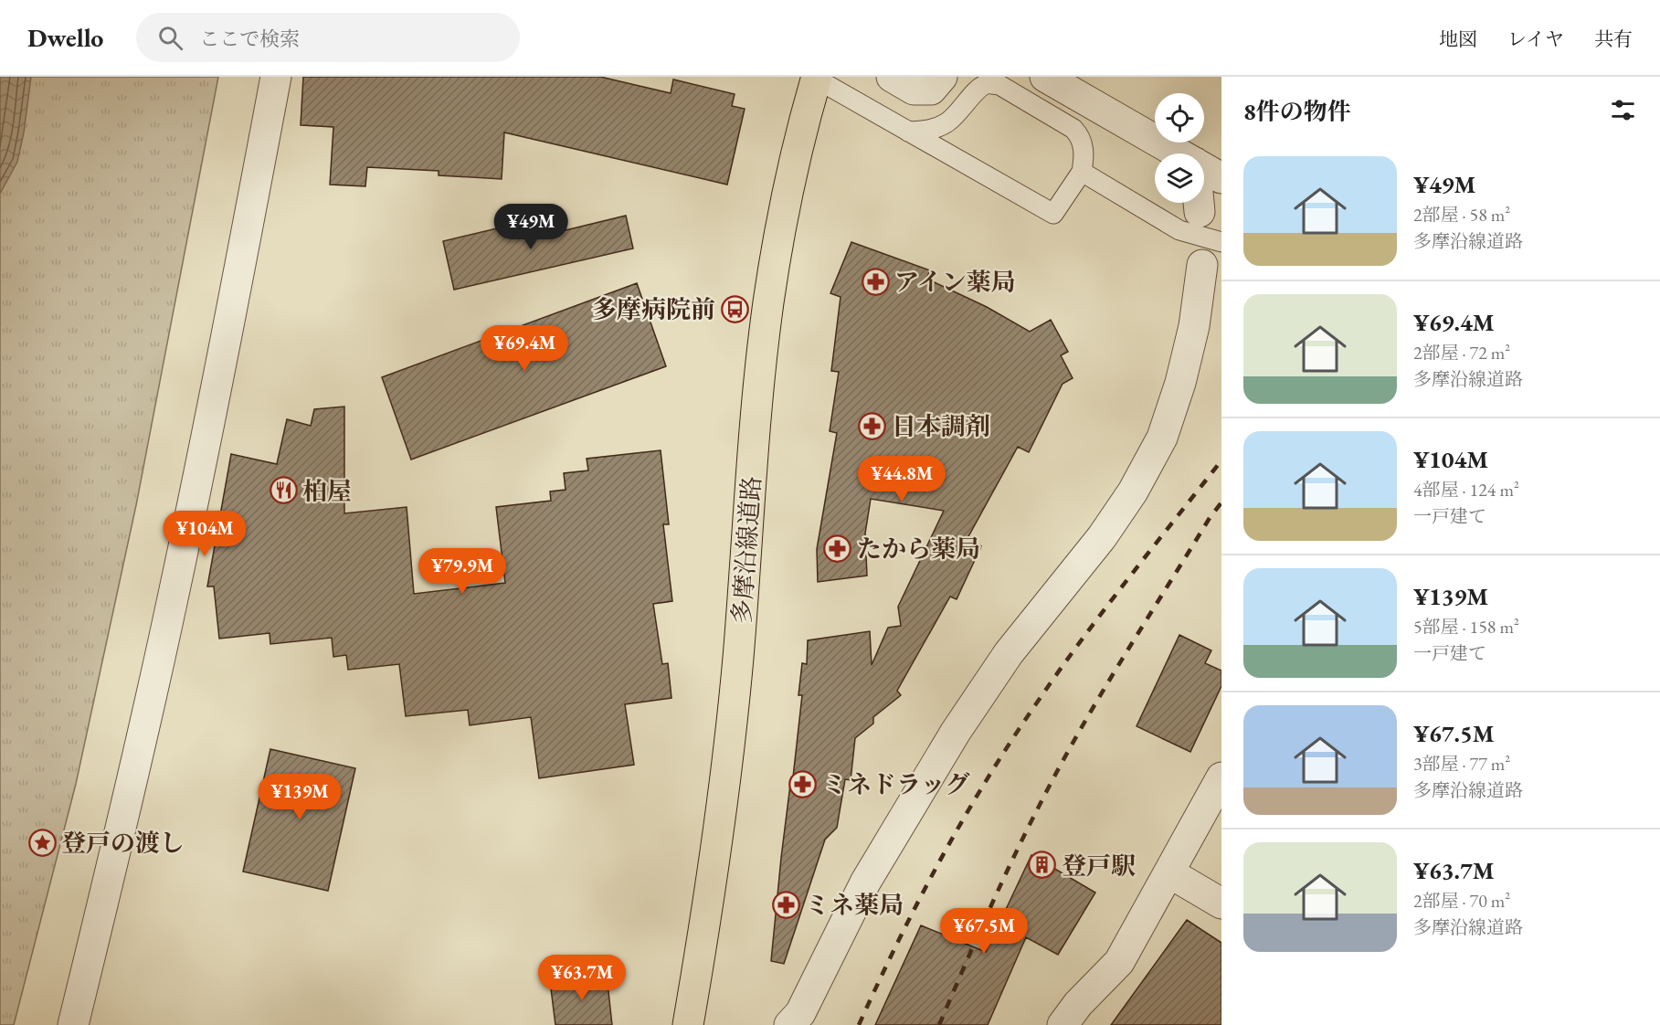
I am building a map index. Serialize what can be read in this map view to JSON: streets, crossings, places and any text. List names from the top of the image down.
{
  "streets": {
    "main road": ["多摩沿線道路"]
  },
  "places": {
    "pharmacy": [
      "アイン薬局",
      "日本調剤",
      "たから薬局",
      "ミネドラッグ",
      "ミネ薬局"
    ],
    "bus stop": ["多摩病院前"],
    "restaurant": ["柏屋"],
    "place": ["登戸の渡し"],
    "building": ["登戸駅"]
  },
  "page": {
    "header": "Dwello",
    "search": "ここで検索",
    "nav": ["地図", "レイヤ", "共有"],
    "heading": "8件の物件",
    "list": [
      {
        "name": "¥49M",
        "note": "2部屋 · 58 m² · 多摩沿線道路"
      },
      {
        "name": "¥69.4M",
        "note": "2部屋 · 72 m² · 多摩沿線道路"
      },
      {
        "name": "¥104M",
        "note": "4部屋 · 124 m² · 一戸建て"
      },
      {
        "name": "¥139M",
        "note": "5部屋 · 158 m² · 一戸建て"
      },
      {
        "name": "¥67.5M",
        "note": "3部屋 · 77 m² · 多摩沿線道路"
      },
      {
        "name": "¥63.7M",
        "note": "2部屋 · 70 m² · 多摩沿線道路"
      }
    ],
    "price": [
      "¥49M",
      "¥69.4M",
      "¥44.8M",
      "¥104M",
      "¥79.9M",
      "¥139M",
      "¥67.5M",
      "¥63.7M"
    ]
  }
}
